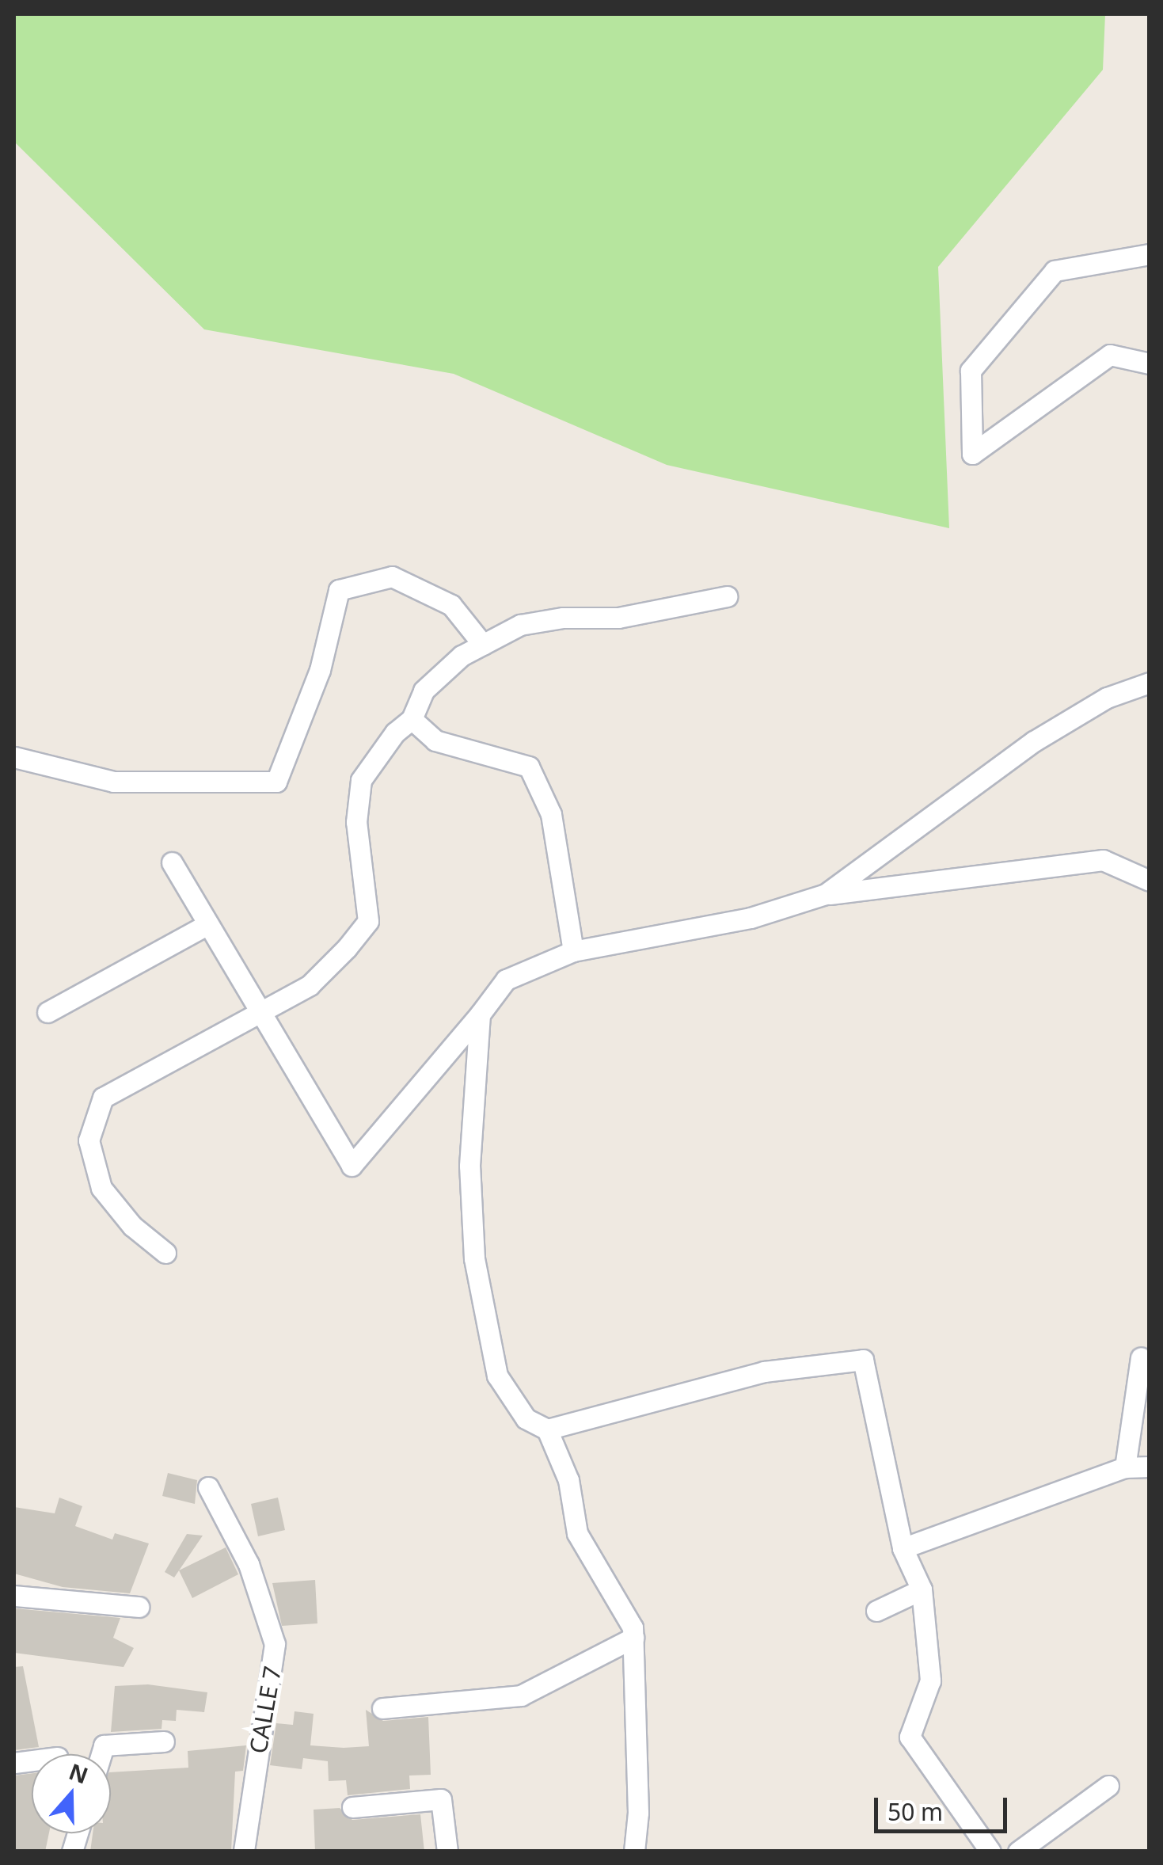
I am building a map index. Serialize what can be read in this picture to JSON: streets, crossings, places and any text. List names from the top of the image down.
{
  "streets": {
    "street": ["CALLE 7"]
  },
  "scale_bar": "50 m",
  "north": "top"
}
